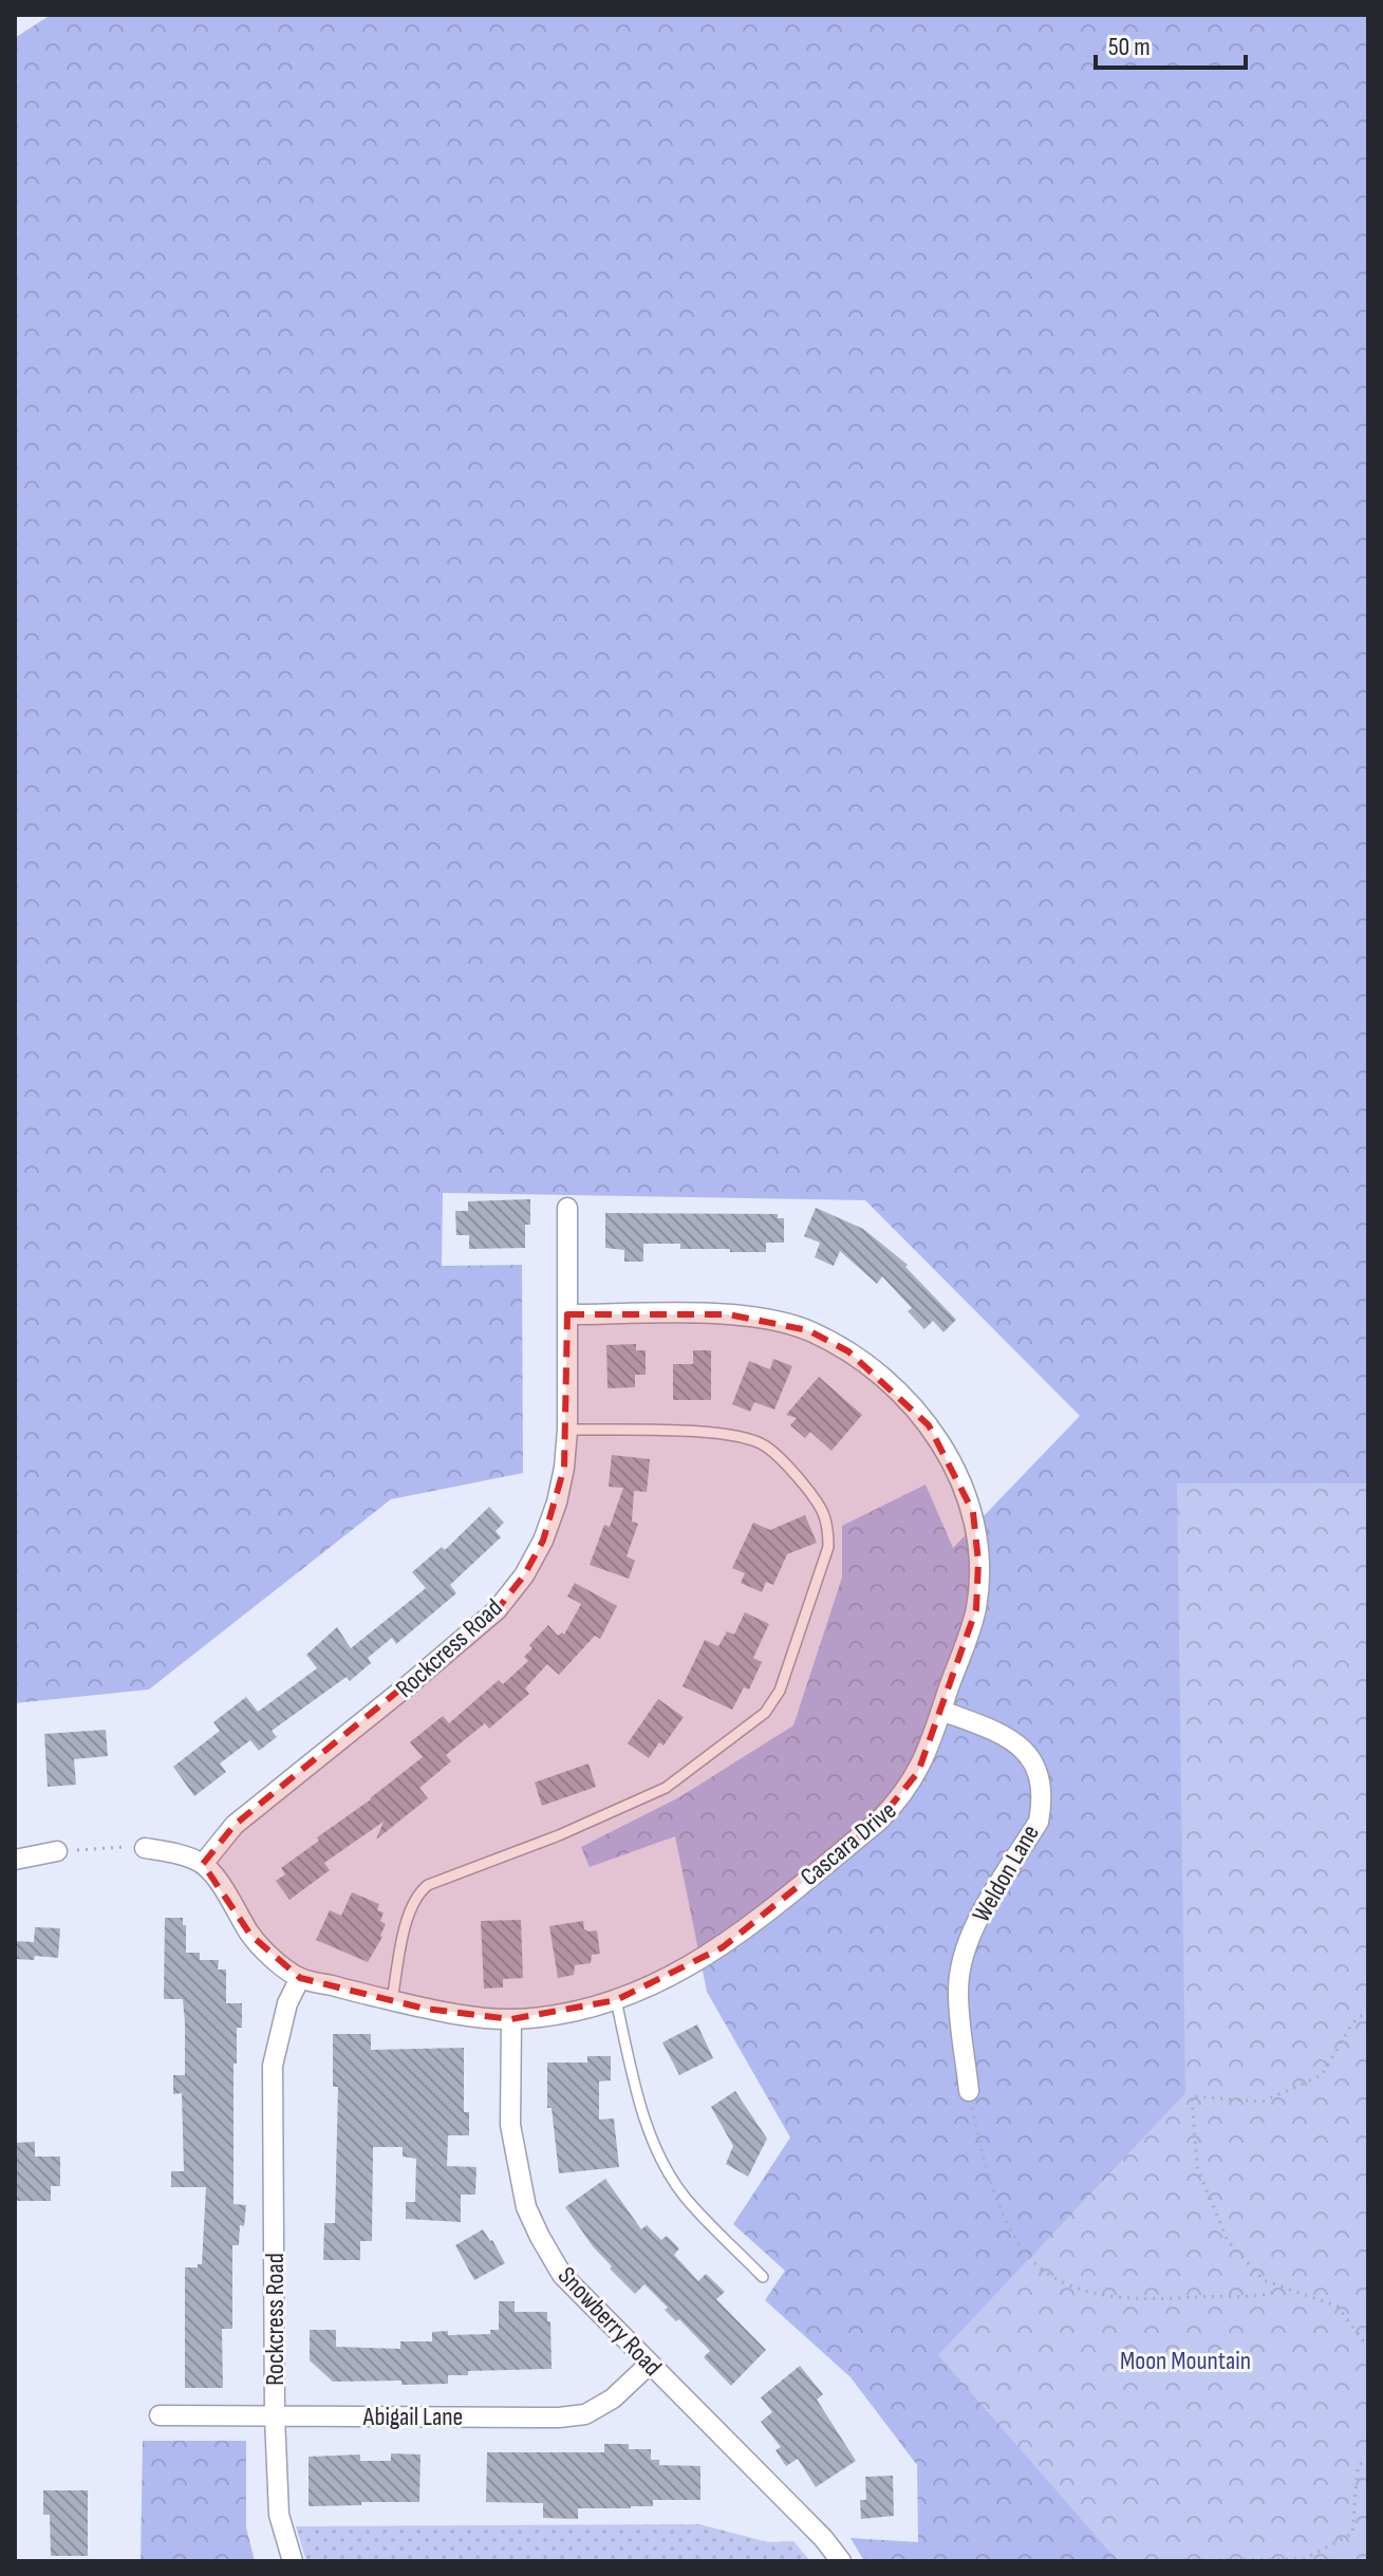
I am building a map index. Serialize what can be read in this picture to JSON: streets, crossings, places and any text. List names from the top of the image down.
{
  "streets": {
    "street": [
      "Rockcress Road",
      "Cascara Drive",
      "Weldon Lane",
      "Snowberry Road",
      "Abigail Lane"
    ]
  },
  "crossings": [
    ["Rockcress Road", "Cascara Drive"],
    ["Rockcress Road", "Abigail Lane"],
    ["Cascara Drive", "Weldon Lane"],
    ["Cascara Drive", "Snowberry Road"],
    ["Snowberry Road", "Abigail Lane"]
  ],
  "parks": ["Moon Mountain"],
  "scale_bar": "50 m"
}
